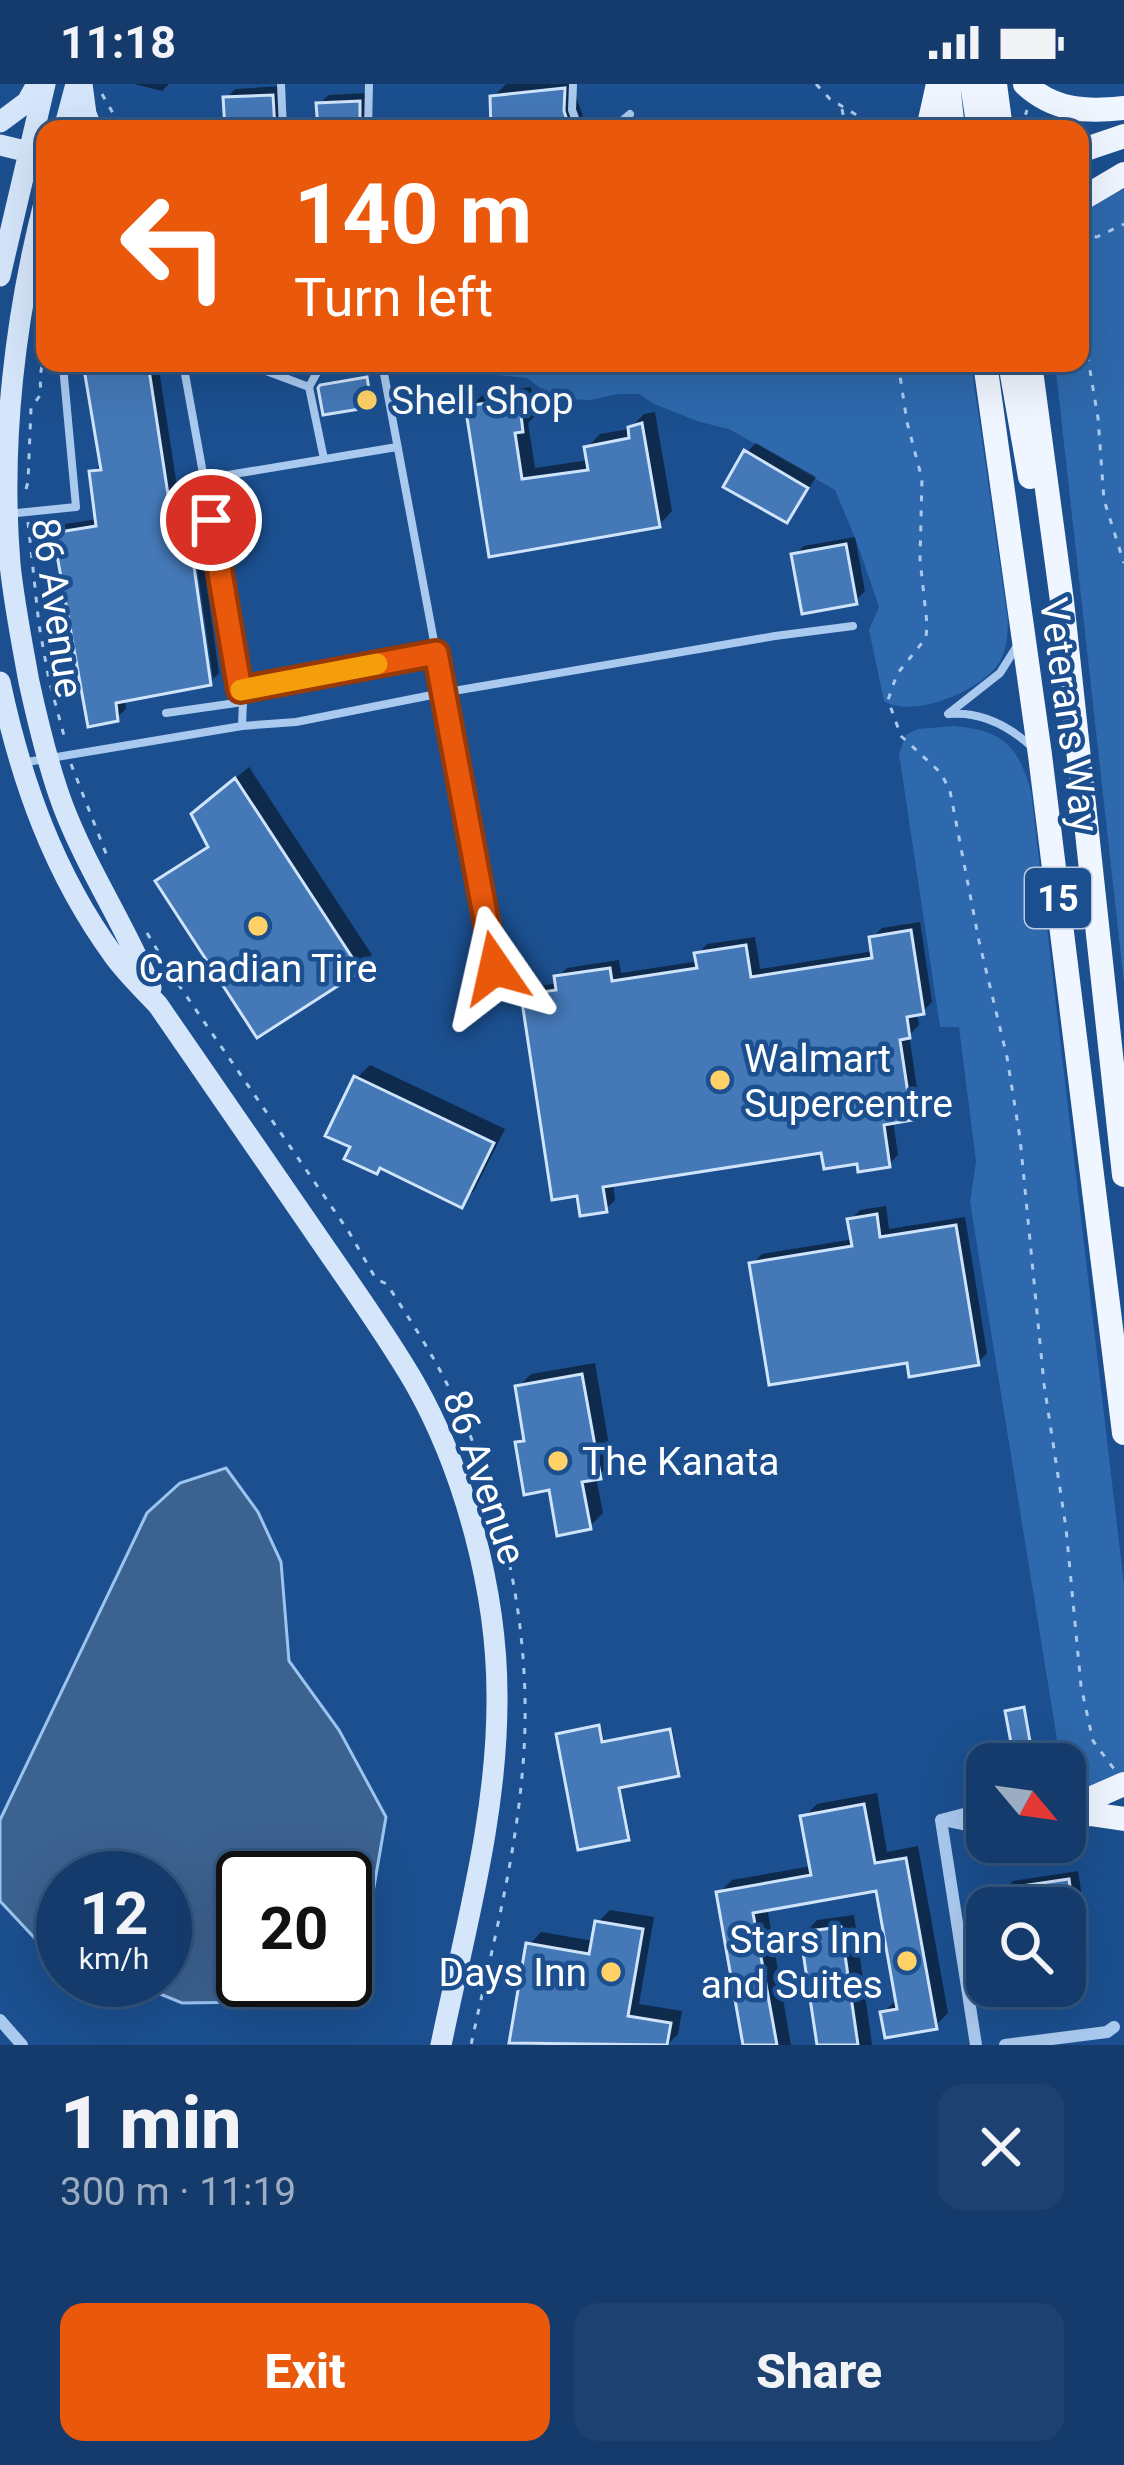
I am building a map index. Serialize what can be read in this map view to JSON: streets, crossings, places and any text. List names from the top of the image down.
{
  "streets": {
    "main road": ["Veterans Way", "15"],
    "street": ["86 Avenue"]
  },
  "places": [
    "Shell Shop",
    "Canadian Tire",
    "Walmart Supercentre",
    "The Kanata",
    "Stars Inn and Suites",
    "Days Inn"
  ],
  "north": "bottom right",
  "page": {
    "status": "11:18",
    "turn": ["140 m", "Turn left"],
    "speed": "12 km/h",
    "limit": "20",
    "heading": ["1 min", "300 m · 11:19"],
    "buttons": ["Exit", "Share"]
  }
}
